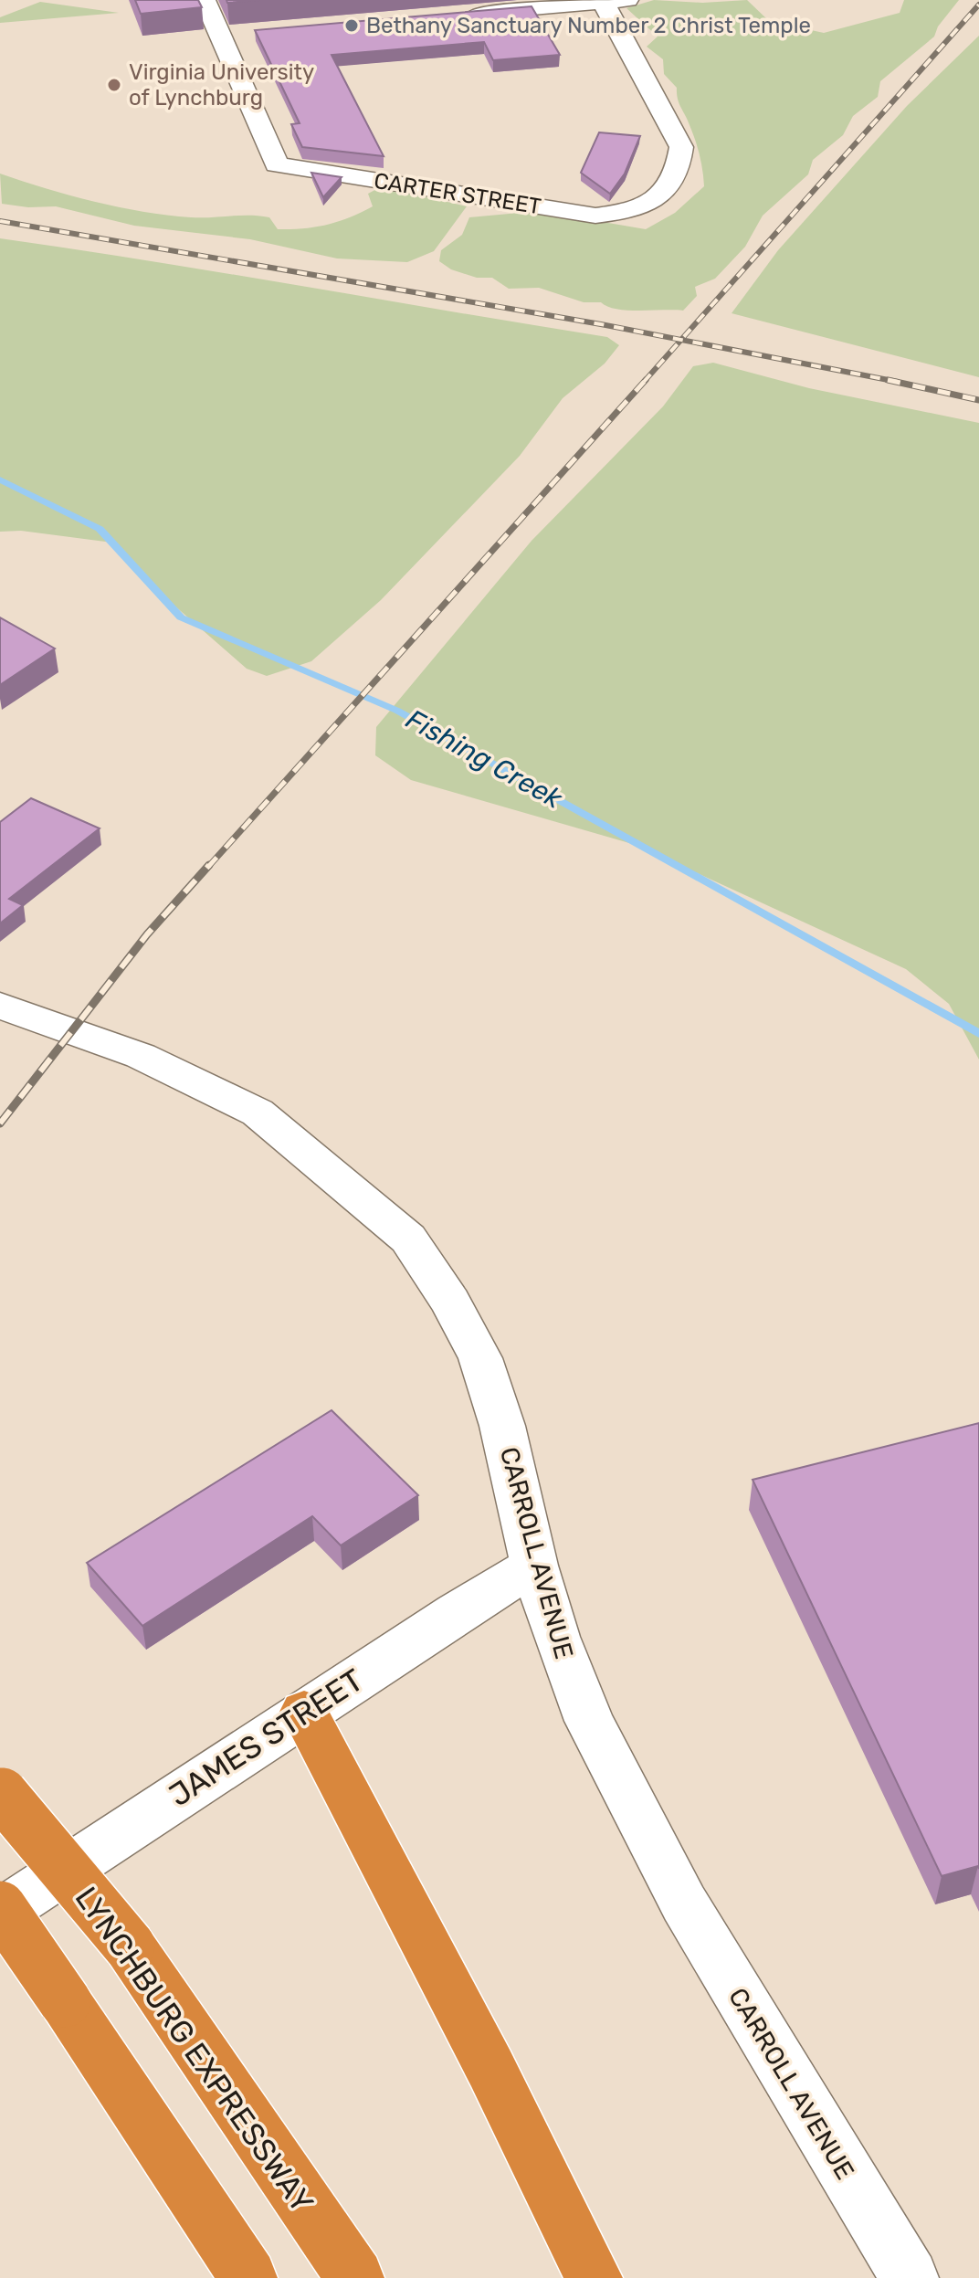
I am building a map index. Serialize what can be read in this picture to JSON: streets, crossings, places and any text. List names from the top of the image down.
{
  "streets": {
    "highway": ["LYNCHBURG EXPRESSWAY"],
    "street": ["CARTER STREET", "CARROLL AVENUE", "JAMES STREET"]
  },
  "crossings": [
    ["CARROLL AVENUE", "JAMES STREET"]
  ],
  "water": ["Fishing Creek"],
  "places": ["Bethany Sanctuary Number 2 Christ Temple", "Virginia University of Lynchburg"]
}
